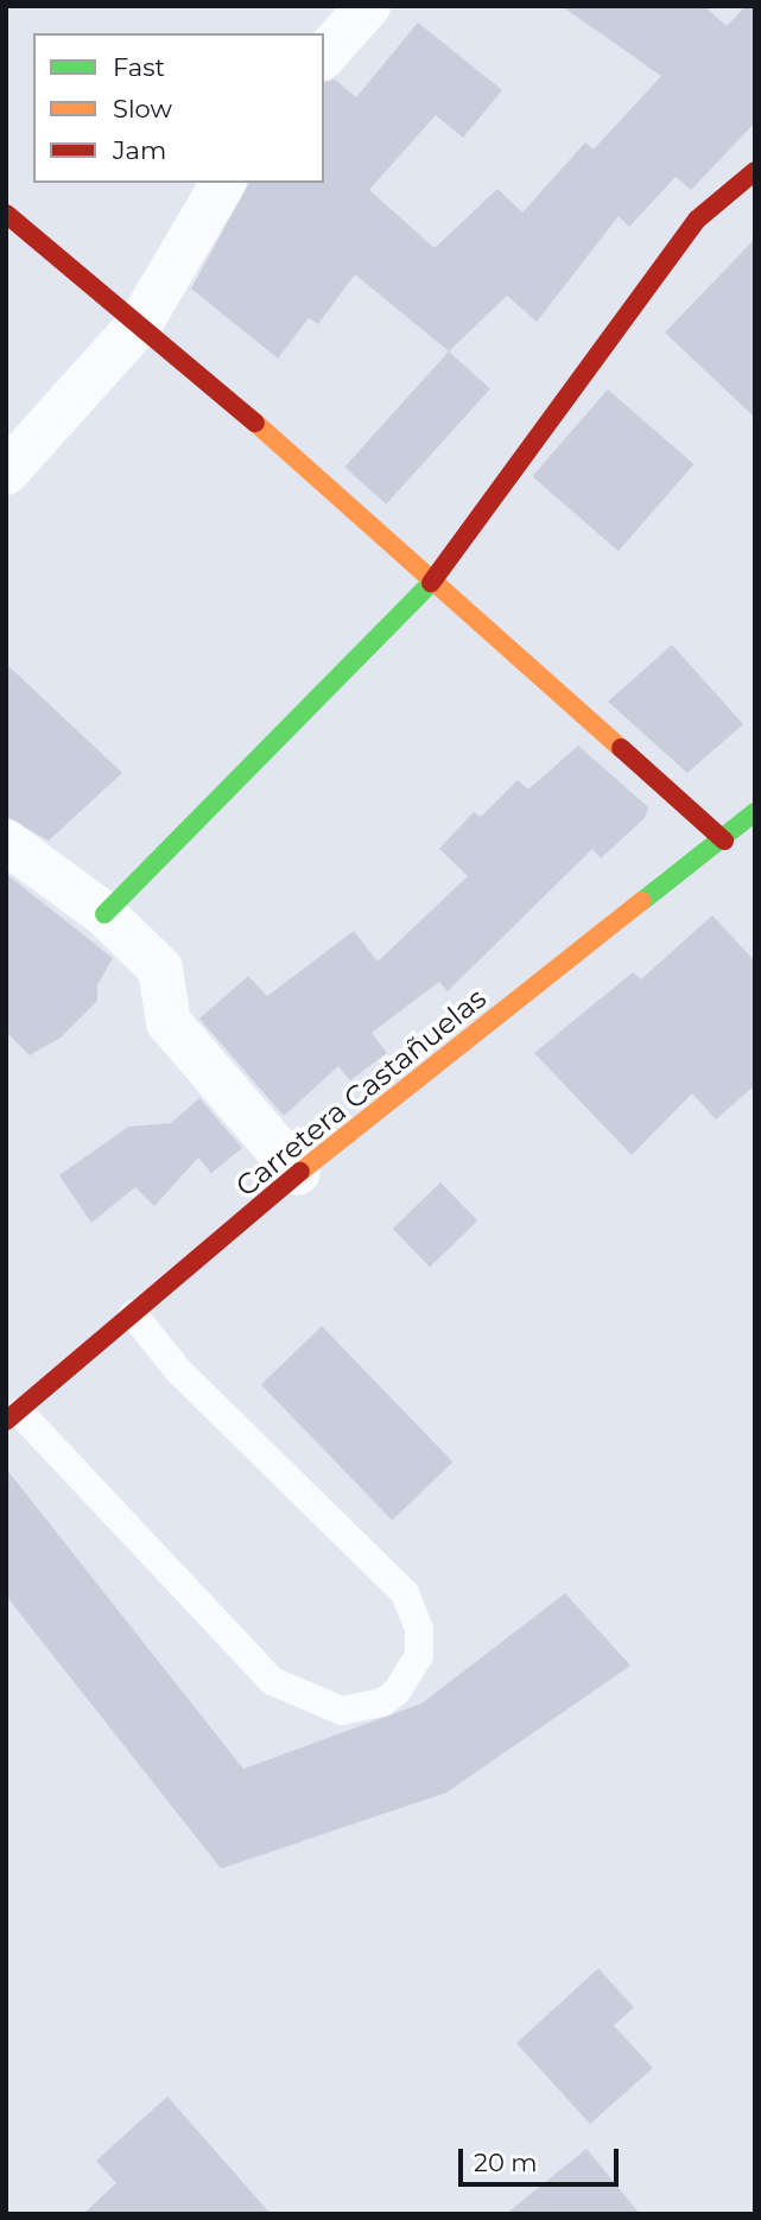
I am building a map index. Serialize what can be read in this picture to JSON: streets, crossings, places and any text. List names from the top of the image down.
{
  "streets": {
    "street": ["Carretera Castañuelas"]
  },
  "legend": ["Fast", "Slow", "Jam"],
  "scale_bar": "20 m"
}
